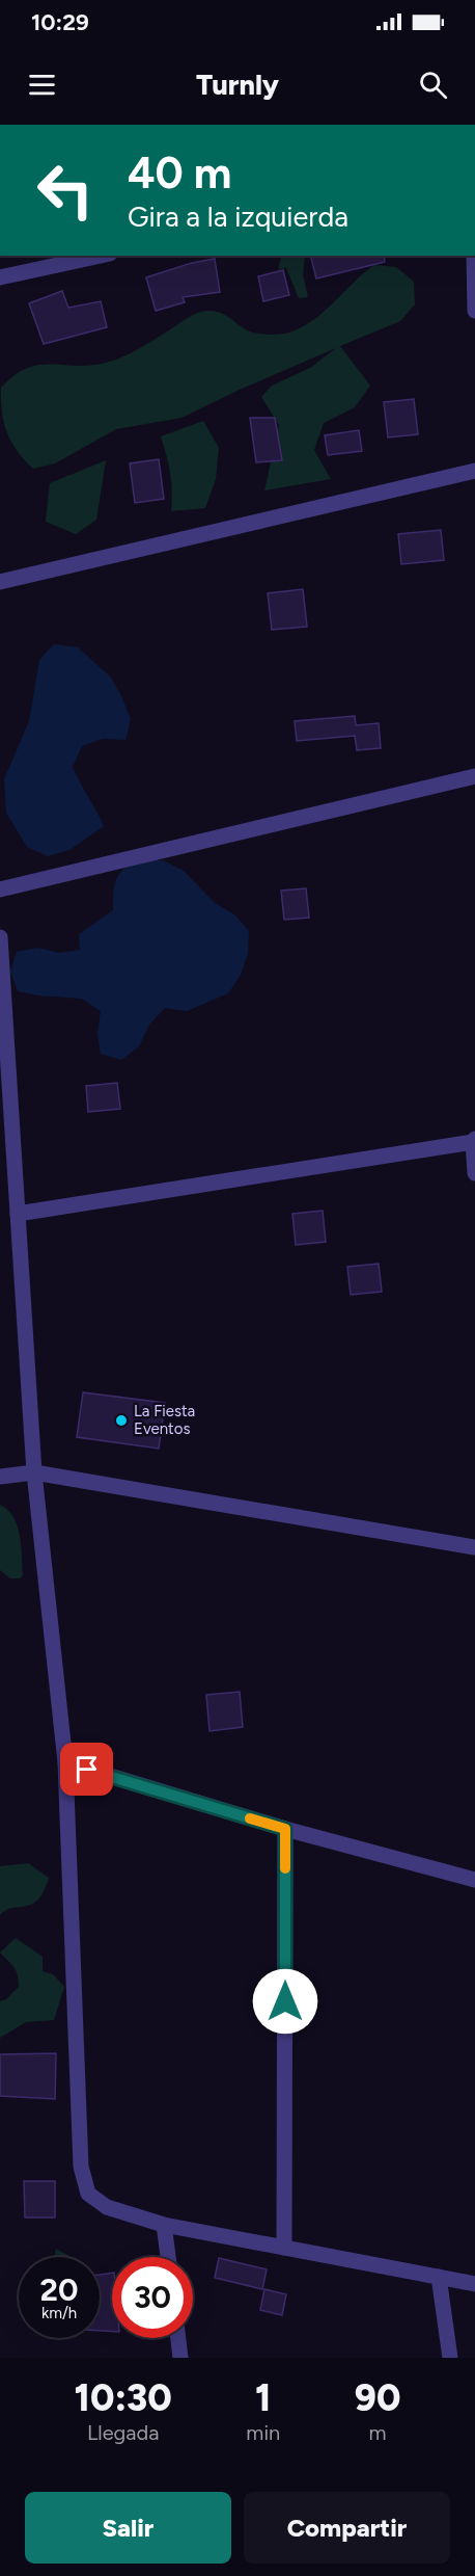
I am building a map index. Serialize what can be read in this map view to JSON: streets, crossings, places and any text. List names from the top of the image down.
{
  "places": ["La Fiesta Eventos"],
  "page": {
    "status": "10:29",
    "header": "Turnly",
    "turn": ["40 m", "Gira a la izquierda"],
    "speed": "20 km/h",
    "limit": "30",
    "eta": [
      "10:30",
      "Llegada",
      "1",
      "min",
      "90",
      "m"
    ],
    "buttons": ["Salir", "Compartir"]
  }
}
